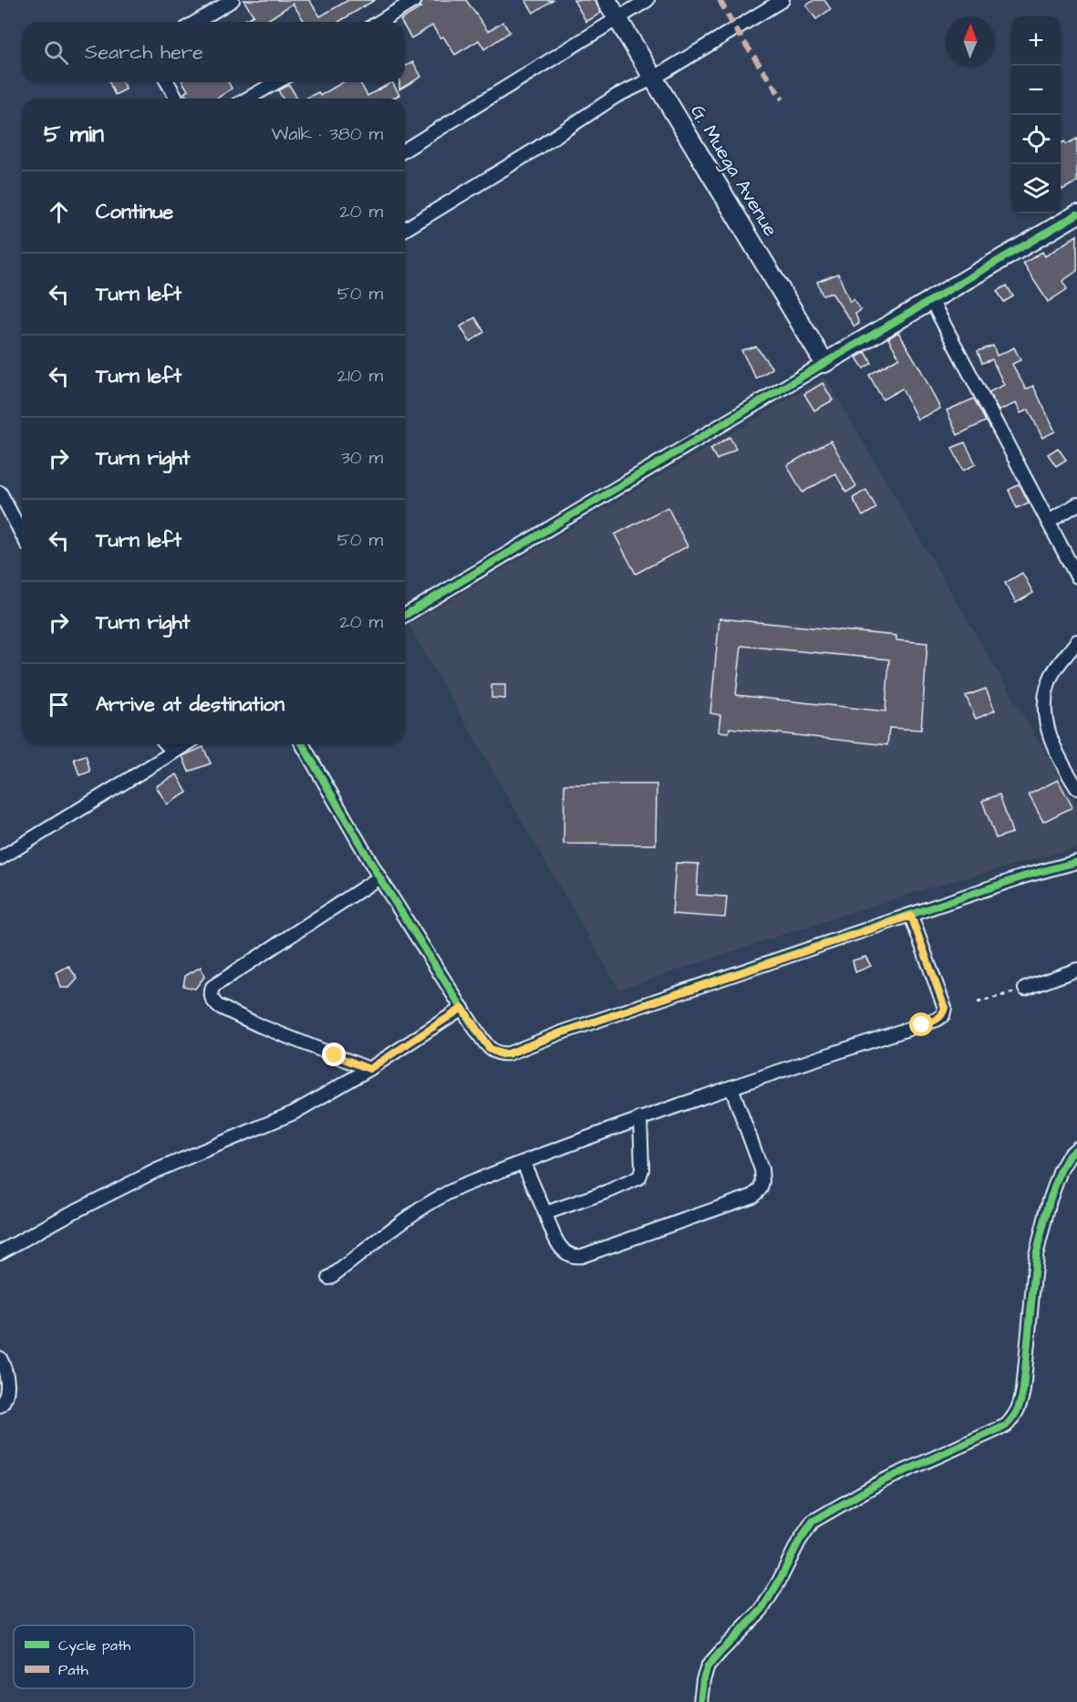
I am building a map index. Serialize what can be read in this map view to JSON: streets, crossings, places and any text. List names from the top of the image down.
{
  "streets": {
    "street": ["G. Muega Avenue"]
  },
  "legend": ["Cycle path", "Path"],
  "north": "top",
  "page": {
    "map_buttons": ["+", "−"],
    "search": "Search here",
    "heading": ["5 min", "Walk · 380 m"],
    "list": [
      ["Continue", "20 m"],
      ["Turn left", "50 m"],
      ["Turn left", "210 m"],
      ["Turn right", "30 m"],
      ["Turn left", "50 m"],
      ["Turn right", "20 m"],
      "Arrive at destination"
    ]
  }
}
